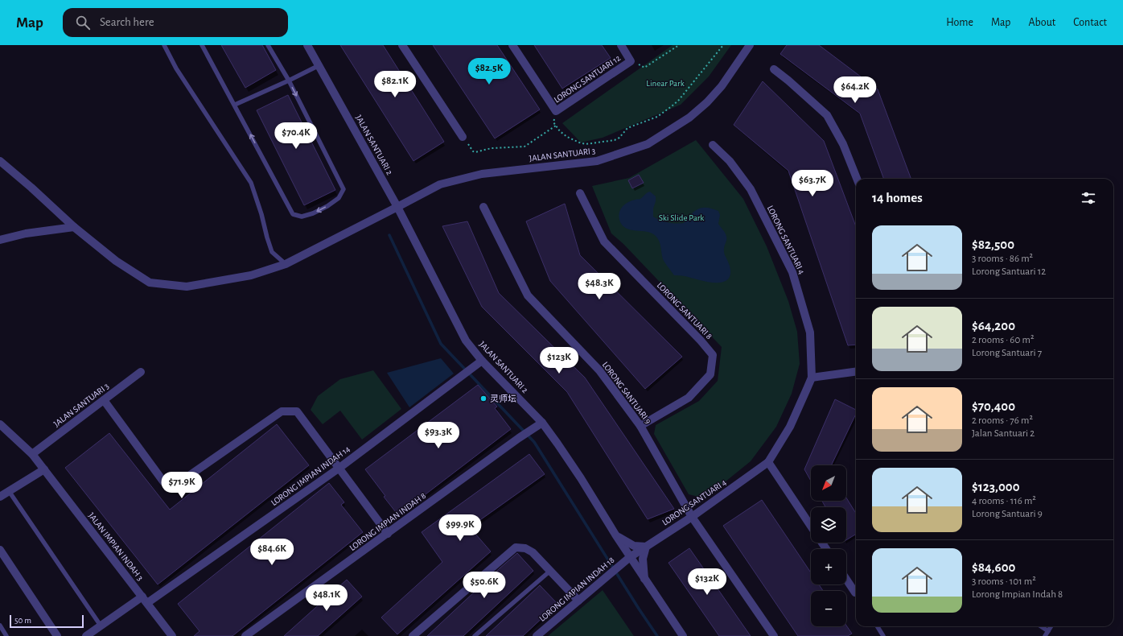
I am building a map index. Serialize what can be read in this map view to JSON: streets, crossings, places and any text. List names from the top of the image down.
{
  "streets": {
    "street": [
      "LORONG SANTUARI 12",
      "JALAN SANTUARI 2",
      "JALAN SANTUARI 3",
      "LORONG SANTUARI 4",
      "LORONG SANTUARI 8",
      "LORONG SANTUARI 9",
      "LORONG IMPIAN INDAH 14",
      "LORONG IMPIAN INDAH 8",
      "JALAN IMPIAN INDAH 3",
      "LORONG IMPIAN INDAH 18"
    ]
  },
  "crossings": [
    ["JALAN SANTUARI 2", "JALAN SANTUARI 3"],
    ["JALAN SANTUARI 2", "LORONG SANTUARI 4"],
    ["JALAN SANTUARI 2", "LORONG IMPIAN INDAH 14"],
    ["JALAN SANTUARI 2", "LORONG IMPIAN INDAH 8"],
    ["JALAN SANTUARI 2", "LORONG IMPIAN INDAH 18"],
    ["JALAN SANTUARI 3", "JALAN IMPIAN INDAH 3"],
    ["LORONG SANTUARI 4", "LORONG SANTUARI 9"],
    ["LORONG SANTUARI 4", "LORONG IMPIAN INDAH 18"],
    ["LORONG SANTUARI 8", "LORONG SANTUARI 9"],
    ["LORONG IMPIAN INDAH 14", "JALAN IMPIAN INDAH 3"]
  ],
  "parks": ["Linear Park", "Ski Slide Park"],
  "places": ["灵师坛"],
  "scale_bar": "50 m",
  "north": "bottom left",
  "page": {
    "header": "Map",
    "search": "Search here",
    "nav": [
      "Home",
      "Map",
      "About",
      "Contact"
    ],
    "price": [
      "$82.5K",
      "$82.1K",
      "$64.2K",
      "$70.4K",
      "$63.7K",
      "$48.3K",
      "$123K",
      "$93.3K",
      "$71.9K",
      "$99.9K",
      "$84.6K",
      "$132K",
      "$50.6K",
      "$48.1K"
    ],
    "heading": "14 homes",
    "list": [
      {
        "name": "$82,500",
        "note": "3 rooms · 86 m² · Lorong Santuari 12"
      },
      {
        "name": "$64,200",
        "note": "2 rooms · 60 m² · Lorong Santuari 7"
      },
      {
        "name": "$70,400",
        "note": "2 rooms · 76 m² · Jalan Santuari 2"
      },
      {
        "name": "$123,000",
        "note": "4 rooms · 116 m² · Lorong Santuari 9"
      },
      {
        "name": "$84,600",
        "note": "3 rooms · 101 m² · Lorong Impian Indah 8"
      }
    ],
    "map_buttons": ["+", "−"],
    "scale": "50 m"
  }
}
